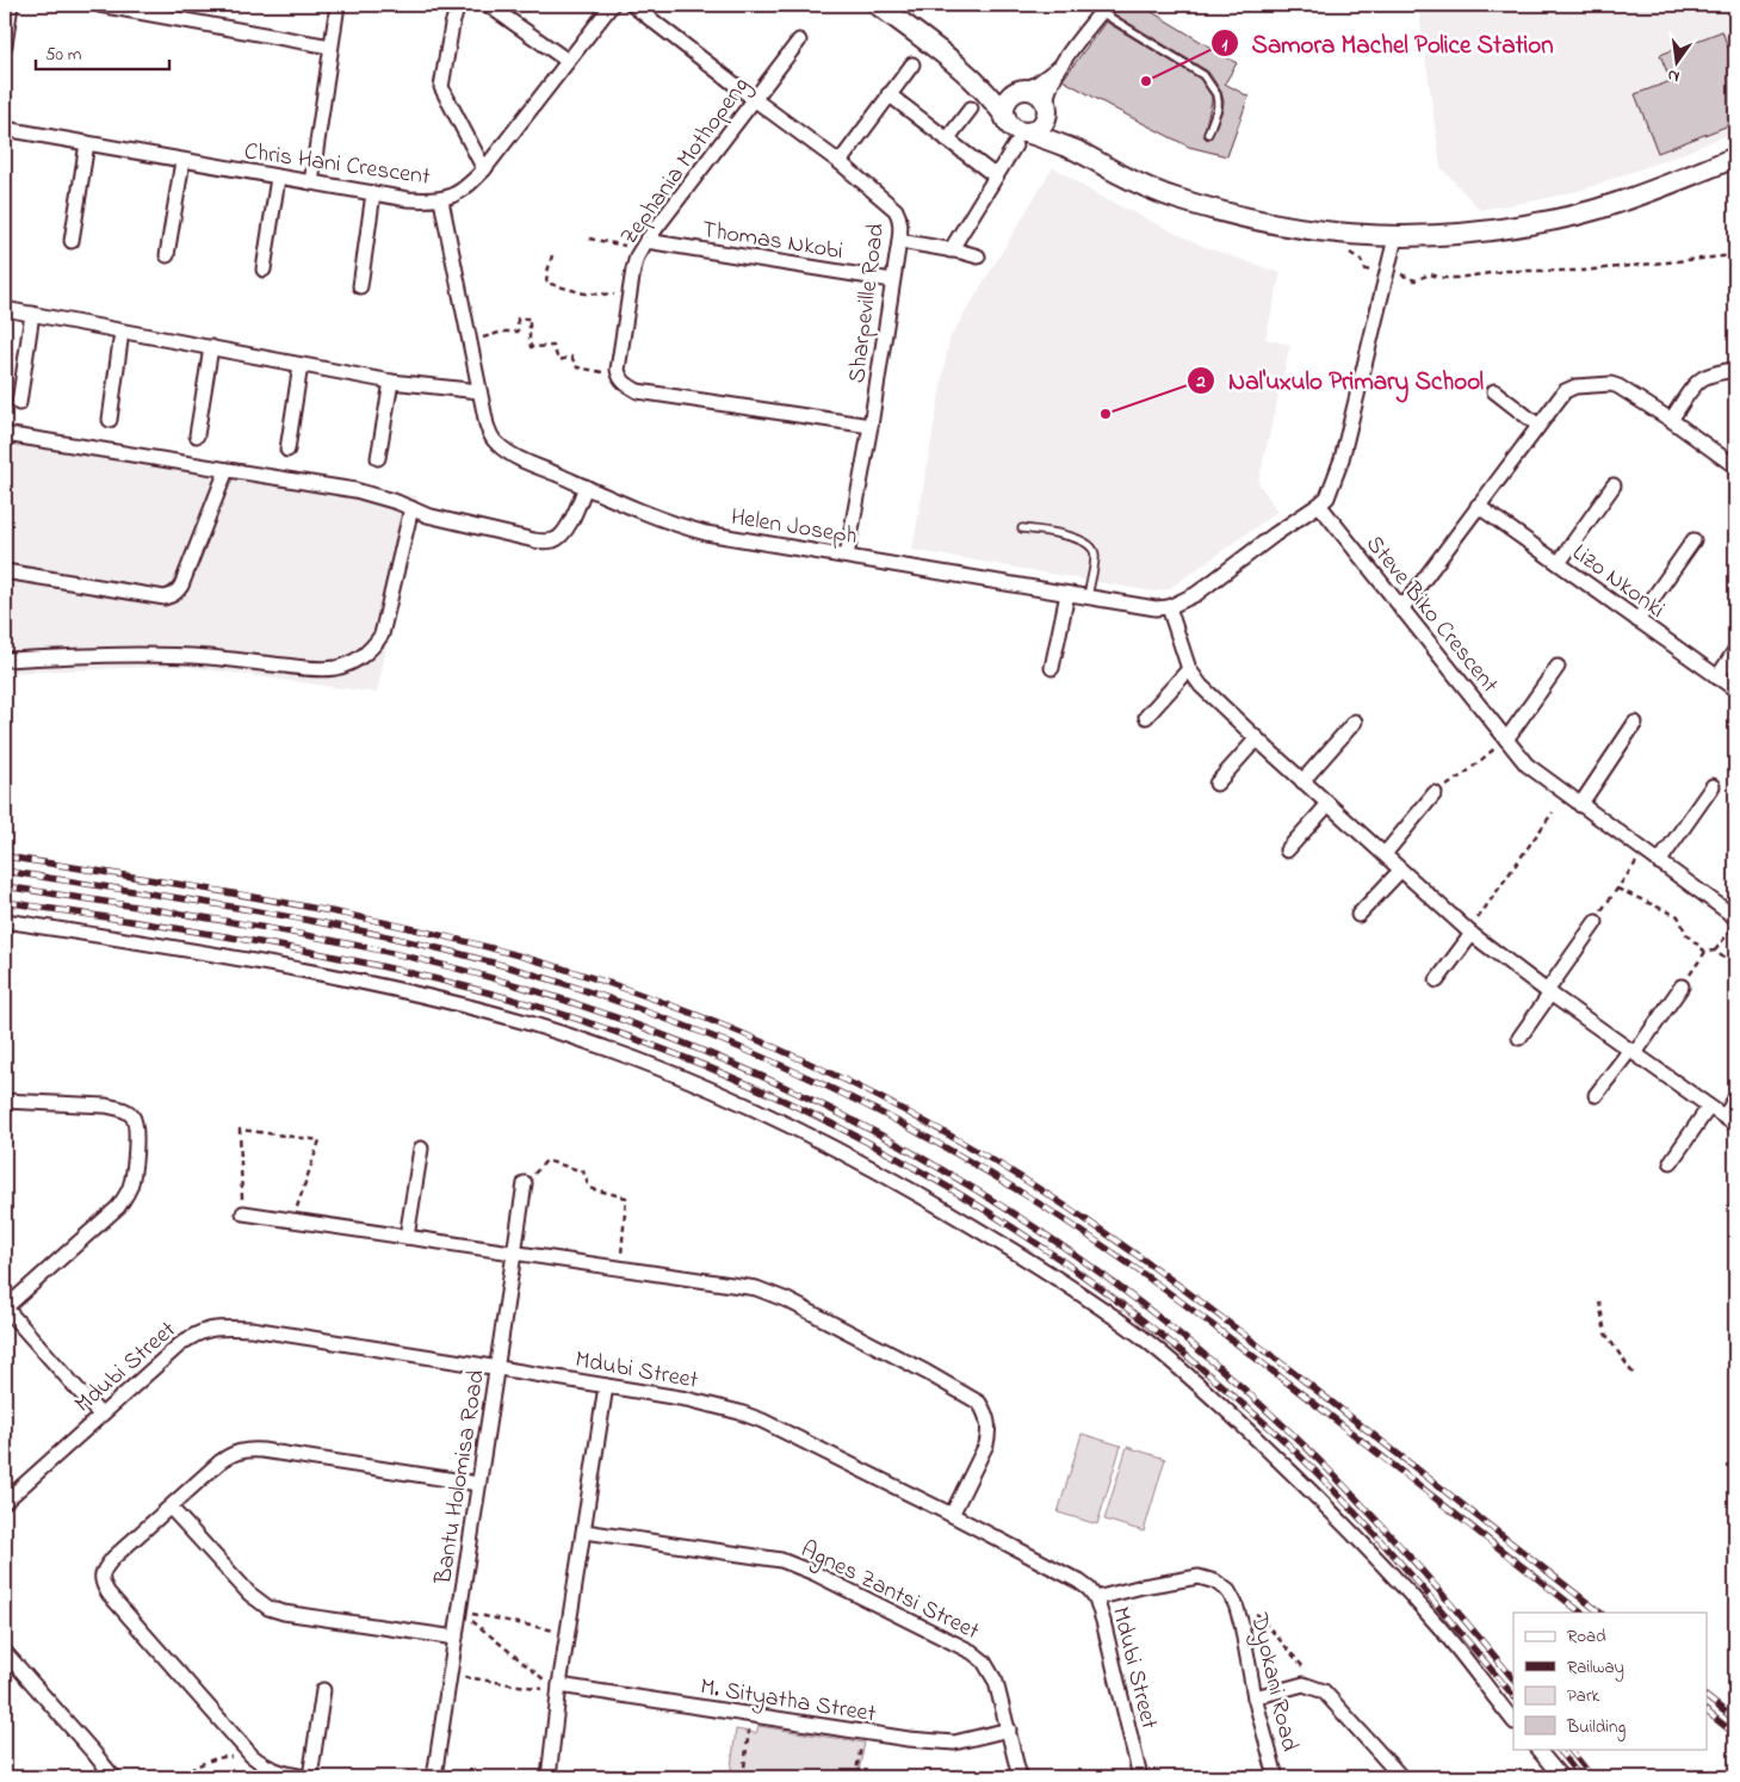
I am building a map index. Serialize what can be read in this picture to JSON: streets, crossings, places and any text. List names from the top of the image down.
{
  "streets": {
    "street": [
      "Zephania Mothopeng",
      "Chris Hani Crescent",
      "Thomas Nkobi",
      "Sharpeville Road",
      "Helen Joseph",
      "Lizo Nkonki",
      "Steve Biko Crescent",
      "Mdubi Street",
      "Bantu Holomisa Road",
      "Agnes Zantsi Street",
      "Dyokani Road",
      "M. Sityatha Street"
    ]
  },
  "crossings": [
    ["Zephania Mothopeng", "Thomas Nkobi"],
    ["Zephania Mothopeng", "Sharpeville Road"],
    ["Chris Hani Crescent", "Helen Joseph"],
    ["Thomas Nkobi", "Sharpeville Road"],
    ["Sharpeville Road", "Helen Joseph"],
    ["Helen Joseph", "Steve Biko Crescent"],
    ["Mdubi Street", "Bantu Holomisa Road"],
    ["Mdubi Street", "Dyokani Road"],
    ["Agnes Zantsi Street", "M. Sityatha Street"]
  ],
  "places": ["Samora Machel Police Station", "Nal'uxulo Primary School"],
  "legend": [
    "Road",
    "Railway",
    "Park",
    "Building"
  ],
  "scale_bar": "50 m",
  "north": "bottom"
}
